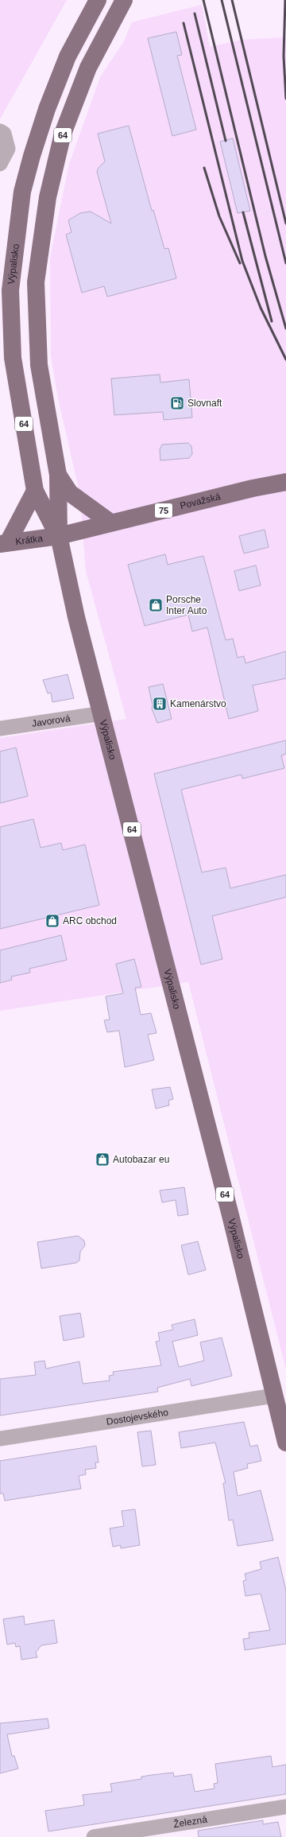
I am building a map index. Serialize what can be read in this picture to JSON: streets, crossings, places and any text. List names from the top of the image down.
{
  "streets": {
    "main road": [
      "64",
      "Výpalisko",
      "Považská",
      "75",
      "Krátka"
    ],
    "street": ["Javorová", "Dostojevského", "Železná"]
  },
  "crossings": [
    ["64", "Výpalisko"],
    ["64", "Považská"],
    ["Výpalisko", "Považská"],
    ["Výpalisko", "Krátka"],
    ["Výpalisko", "Javorová"],
    ["Výpalisko", "Dostojevského"],
    ["Považská", "Krátka"]
  ],
  "places": {
    "fuel station": ["Slovnaft"],
    "shop": ["Porsche Inter Auto", "ARC obchod", "Autobazar eu"],
    "building": ["Kamenárstvo"]
  }
}
